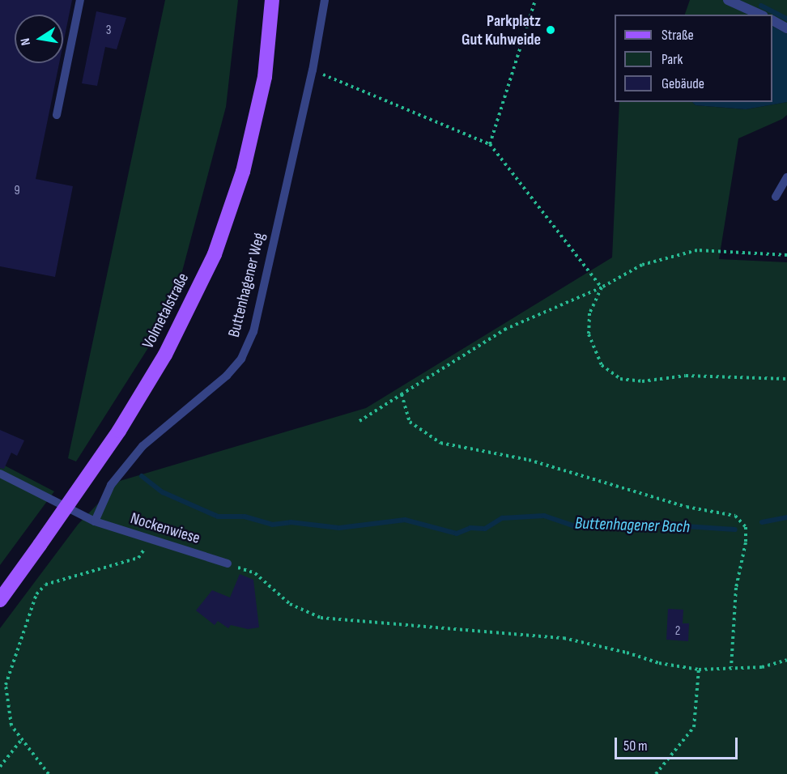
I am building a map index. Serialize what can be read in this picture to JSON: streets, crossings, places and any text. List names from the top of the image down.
{
  "streets": {
    "main road": ["Volmetalstraße"],
    "lane": ["Buttenhagener Weg", "Nockenwiese"]
  },
  "crossings": [
    ["Buttenhagener Weg", "Nockenwiese"]
  ],
  "water": ["Buttenhagener Bach"],
  "places": ["Parkplatz Gut Kuhweide"],
  "house_numbers": ["3", "9", "2"],
  "legend": ["Straße", "Park", "Gebäude"],
  "scale_bar": "50 m",
  "north": "left"
}
